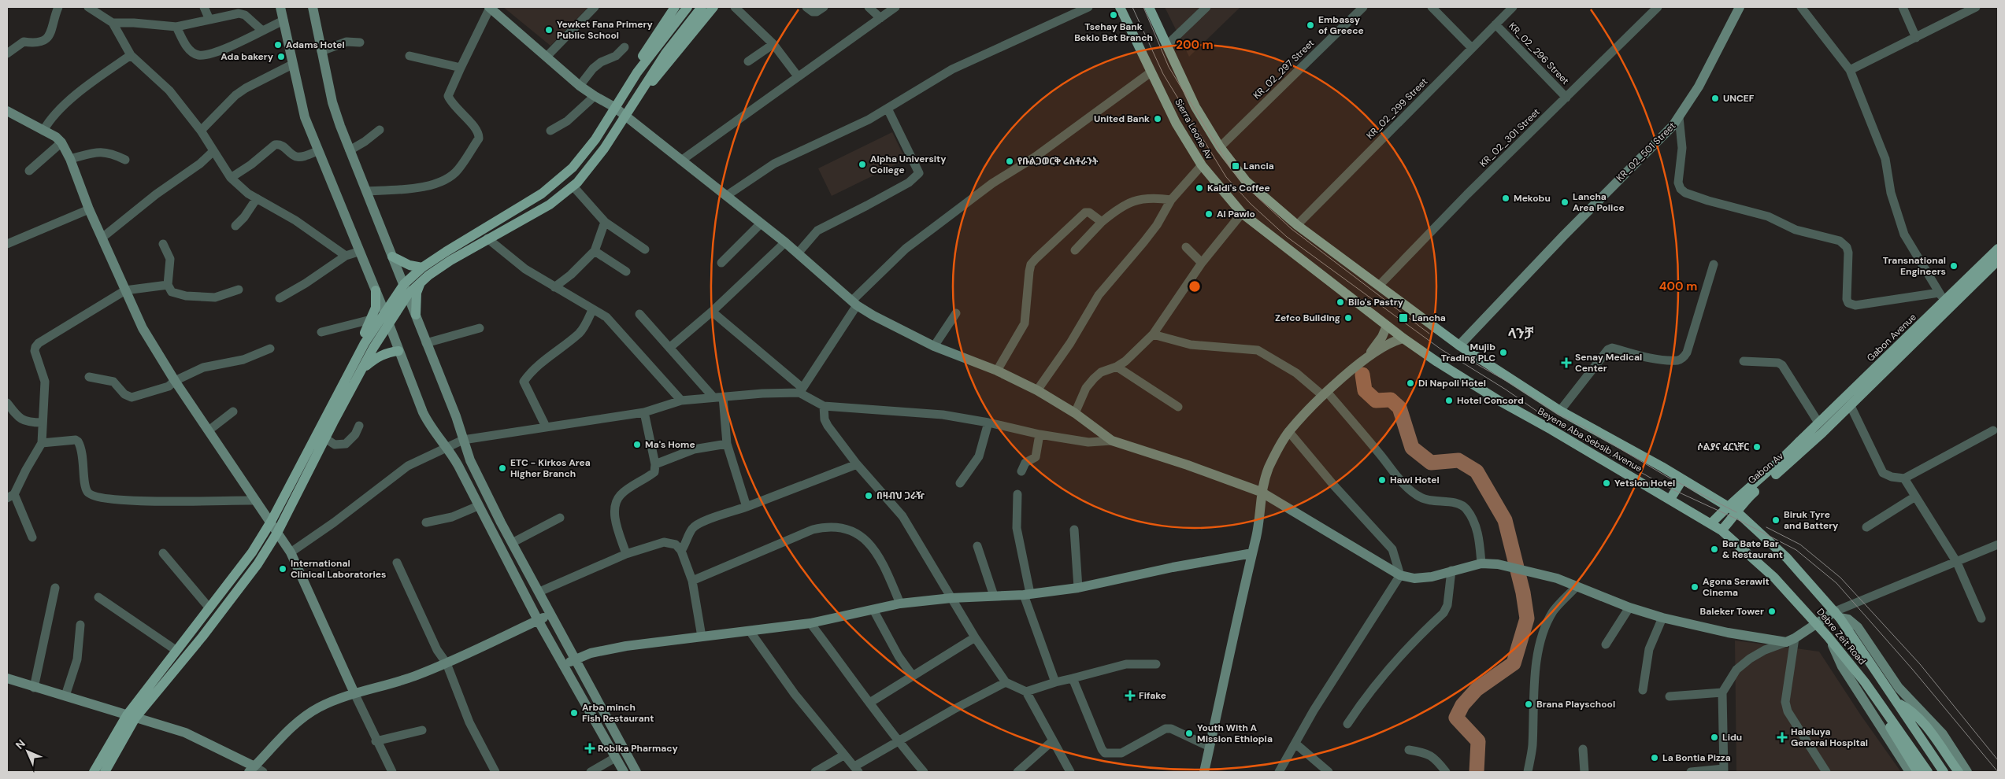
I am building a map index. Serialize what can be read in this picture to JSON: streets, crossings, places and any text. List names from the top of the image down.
{
  "streets": {
    "main road": [
      "Sierra Leone Av",
      "Gabon Avenue",
      "Beyene Aba Sebsib Avenue",
      "Gabon Av",
      "Debre Zeit Road"
    ],
    "street": [
      "KR_02_296 Street",
      "KR_02_297 Street",
      "KR_02_299 Street",
      "KR_02_301 Street",
      "KR_02_501 Street"
    ]
  },
  "crossings": [
    ["KR_02_296 Street", "KR_02_299 Street"],
    ["KR_02_296 Street", "KR_02_301 Street"],
    ["KR_02_297 Street", "Sierra Leone Av"],
    ["KR_02_299 Street", "Sierra Leone Av"],
    ["KR_02_299 Street", "Beyene Aba Sebsib Avenue"],
    ["Sierra Leone Av", "Beyene Aba Sebsib Avenue"],
    ["KR_02_301 Street", "Beyene Aba Sebsib Avenue"],
    ["KR_02_501 Street", "Beyene Aba Sebsib Avenue"],
    ["Gabon Avenue", "Gabon Av"],
    ["Beyene Aba Sebsib Avenue", "Gabon Av"],
    ["Beyene Aba Sebsib Avenue", "Debre Zeit Road"],
    ["Gabon Av", "Debre Zeit Road"]
  ],
  "districts": ["ላንቻ"],
  "places": {
    "other": [
      "Tsehay Bank Beklo Bet Branch",
      "Embassy of Greece",
      "Yewket Fana Primery Public School",
      "Adams Hotel",
      "Ada bakery",
      "UNCEF",
      "United Bank",
      "የቡልጋወርቅ ሬስቶራንት",
      "Alpha University College",
      "Kaldi's Coffee",
      "Mekobu",
      "Lancha Area Police",
      "Al Pawlo",
      "Transnational Engineers",
      "Bilo's Pastry",
      "Zefco Building",
      "Mujib Trading PLC",
      "Di Napoli Hotel",
      "Hotel Concord",
      "Ma's Home",
      "ሶልያና ፈርኒቸር",
      "ETC - Kirkos Area Higher Branch",
      "Hawi Hotel",
      "Yetsion Hotel",
      "በዛብህ ጋራዥ",
      "Biruk Tyre and Battery",
      "Bar Bate Bar & Restaurant",
      "International Clinical Laboratories",
      "Agona Serawit Cinema",
      "Baleker Tower",
      "Brana Playschool",
      "Arba minch Fish Restaurant",
      "Youth With A Mission Ethiopia",
      "Lidu",
      "La Bontia Pizza"
    ],
    "transit": ["Lancia", "Lancha"],
    "health": [
      "Senay Medical Center",
      "Fifake",
      "Haleluya General Hospital",
      "Robika Pharmacy"
    ]
  },
  "north": "top left",
  "rings": ["200 m", "400 m"]
}
